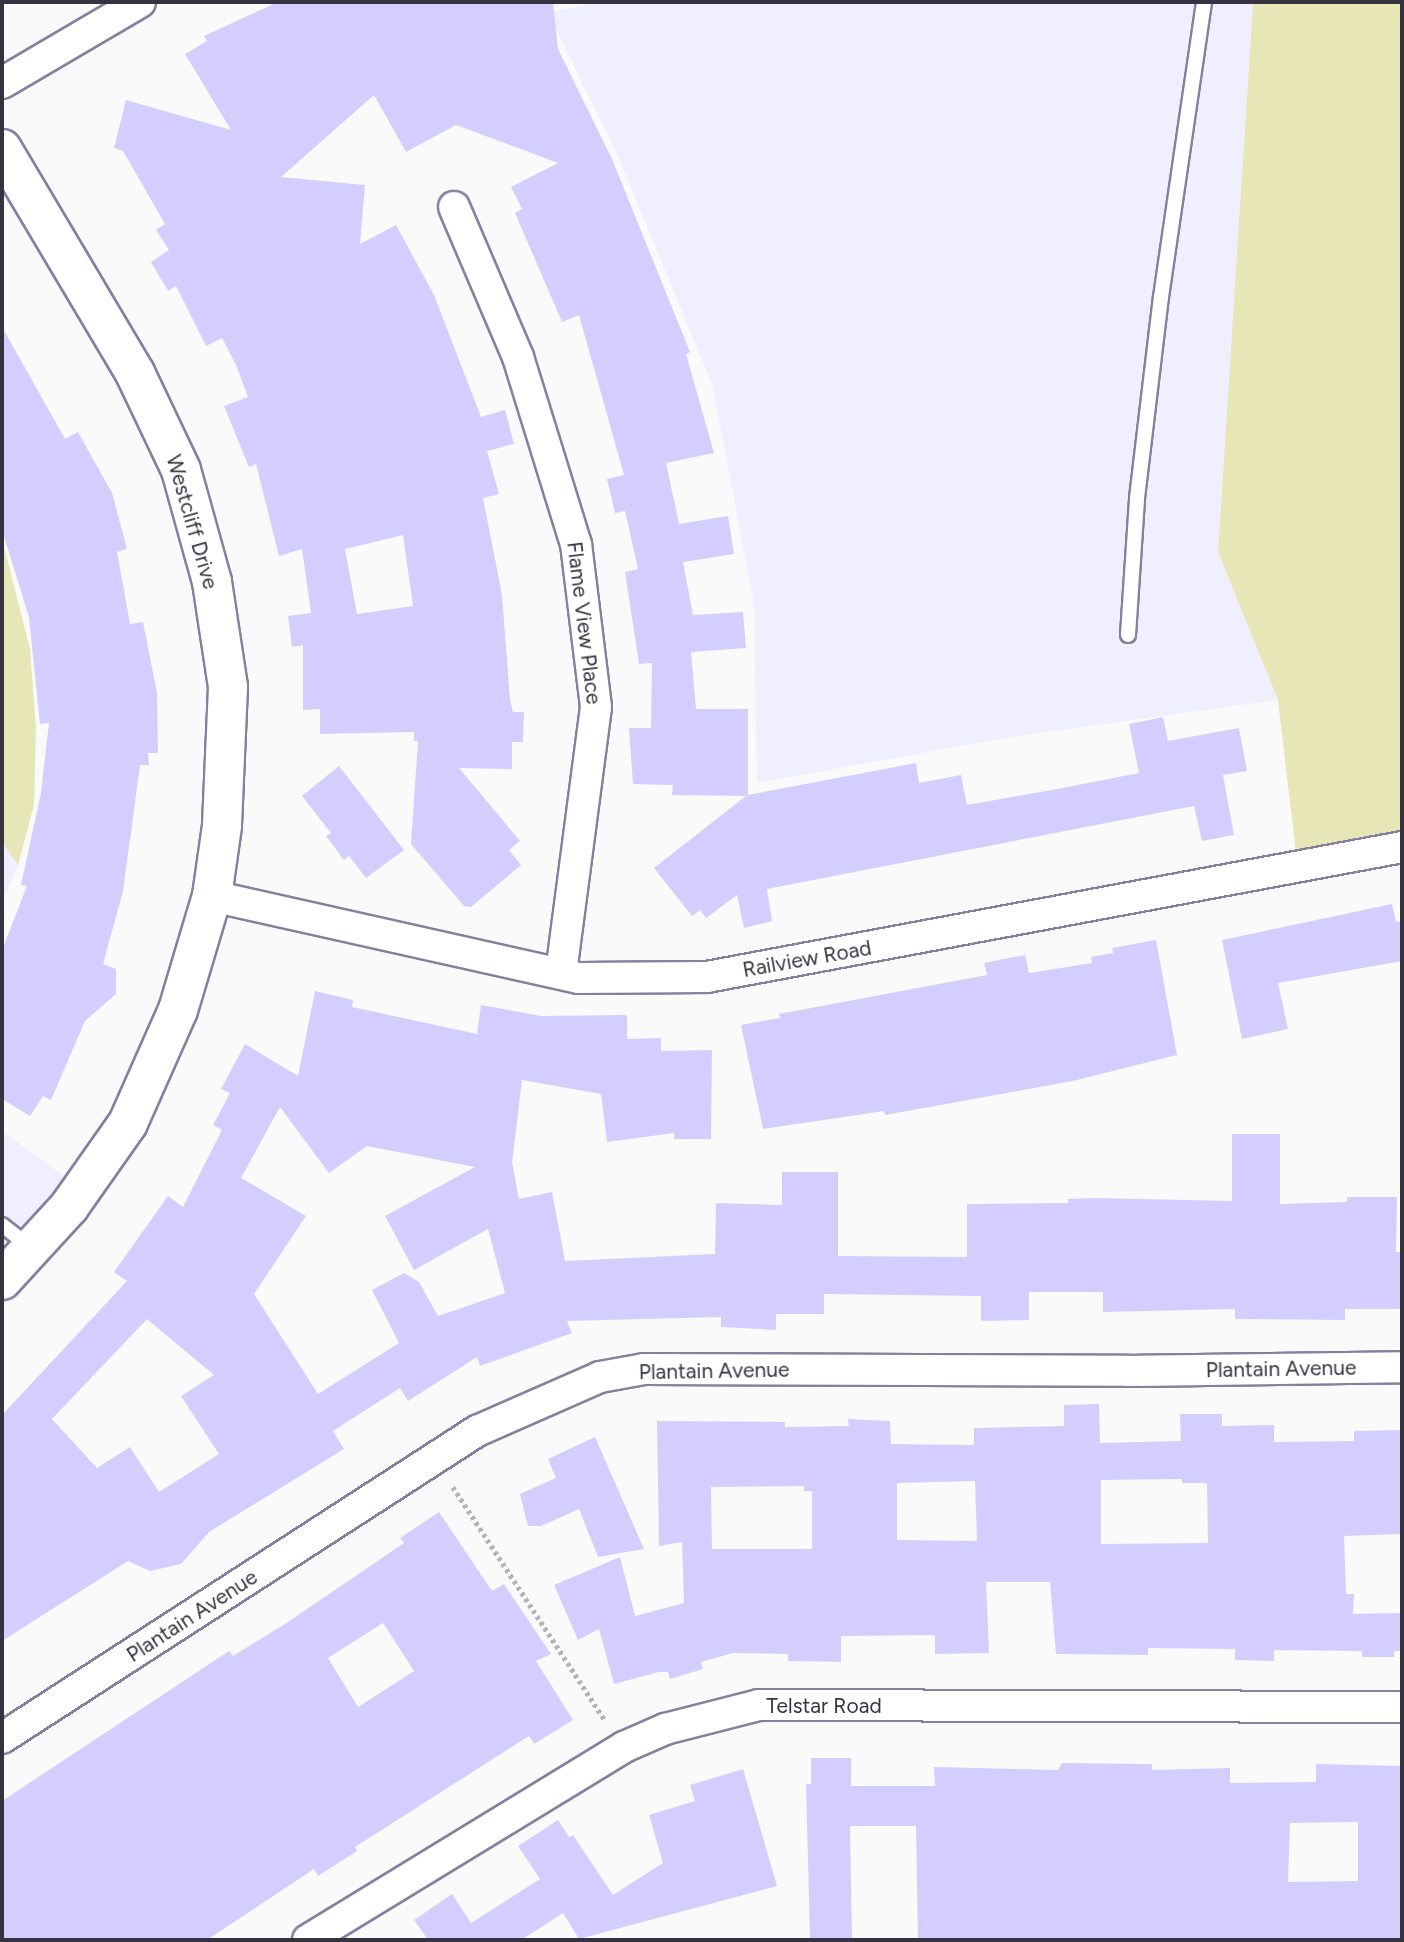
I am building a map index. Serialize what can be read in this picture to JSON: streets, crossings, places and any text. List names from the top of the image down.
{
  "streets": {
    "street": [
      "Westcliff Drive",
      "Flame View Place",
      "Railview Road",
      "Plantain Avenue",
      "Telstar Road"
    ]
  },
  "crossings": [
    ["Westcliff Drive", "Railview Road"],
    ["Flame View Place", "Railview Road"]
  ]
}
